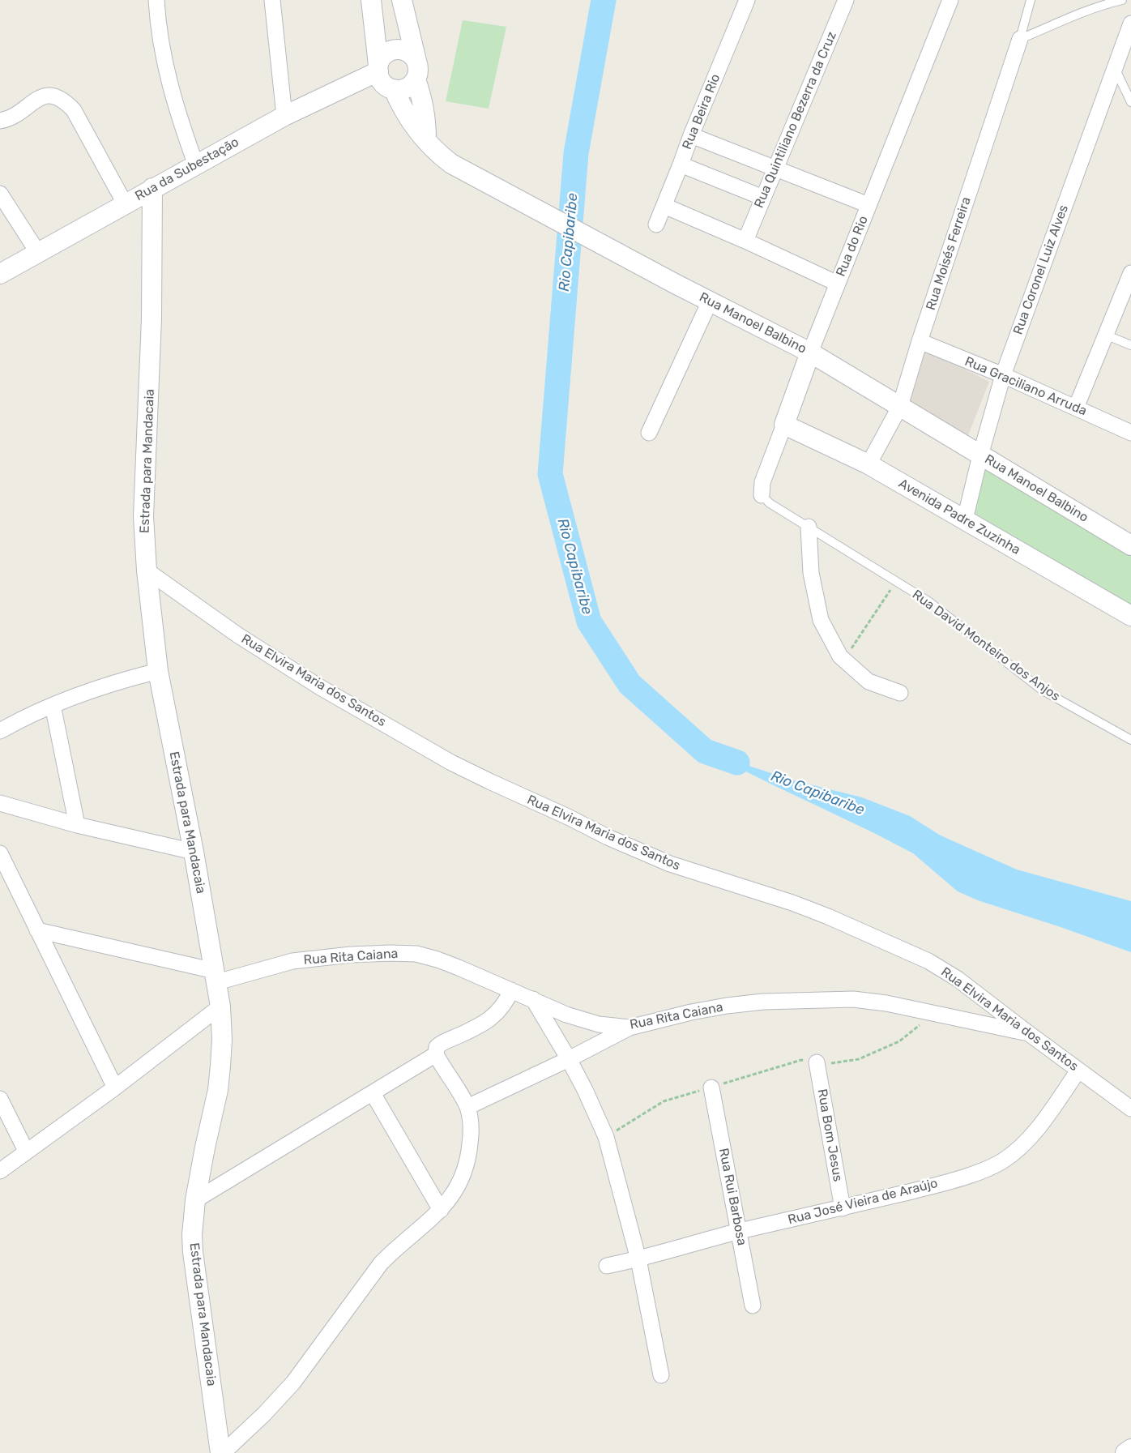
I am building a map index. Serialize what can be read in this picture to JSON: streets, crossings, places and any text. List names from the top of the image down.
{
  "streets": {
    "street": [
      "Rua Beira Rio",
      "Rua Quintiliano Bezerra da Cruz",
      "Rua da Subestação",
      "Rua do Rio",
      "Rua Moisés Ferreira",
      "Rua Coronel Luiz Alves",
      "Rua Manoel Balbino",
      "Rua Graciliano Arruda",
      "Estrada para Mandacaia",
      "Avenida Padre Zuzinha",
      "Rua Elvira Maria dos Santos",
      "Rua Rita Caiana",
      "Rua Bom Jesus",
      "Rua Rui Barbosa",
      "Rua José Vieira de Araújo"
    ],
    "lane": ["Rua David Monteiro dos Anjos"]
  },
  "crossings": [
    ["Rua da Subestação", "Rua Manoel Balbino"],
    ["Rua da Subestação", "Estrada para Mandacaia"],
    ["Rua do Rio", "Rua Manoel Balbino"],
    ["Rua do Rio", "Avenida Padre Zuzinha"],
    ["Rua do Rio", "Rua David Monteiro dos Anjos"],
    ["Rua Moisés Ferreira", "Rua Manoel Balbino"],
    ["Rua Moisés Ferreira", "Rua Graciliano Arruda"],
    ["Rua Moisés Ferreira", "Avenida Padre Zuzinha"],
    ["Rua Coronel Luiz Alves", "Rua Manoel Balbino"],
    ["Rua Coronel Luiz Alves", "Rua Graciliano Arruda"],
    ["Rua Coronel Luiz Alves", "Avenida Padre Zuzinha"],
    ["Estrada para Mandacaia", "Rua Elvira Maria dos Santos"],
    ["Estrada para Mandacaia", "Rua Rita Caiana"],
    ["Rua Elvira Maria dos Santos", "Rua Rita Caiana"],
    ["Rua Elvira Maria dos Santos", "Rua José Vieira de Araújo"],
    ["Rua Bom Jesus", "Rua José Vieira de Araújo"],
    ["Rua Rui Barbosa", "Rua José Vieira de Araújo"]
  ],
  "water": ["Rio Capibaribe"]
}
